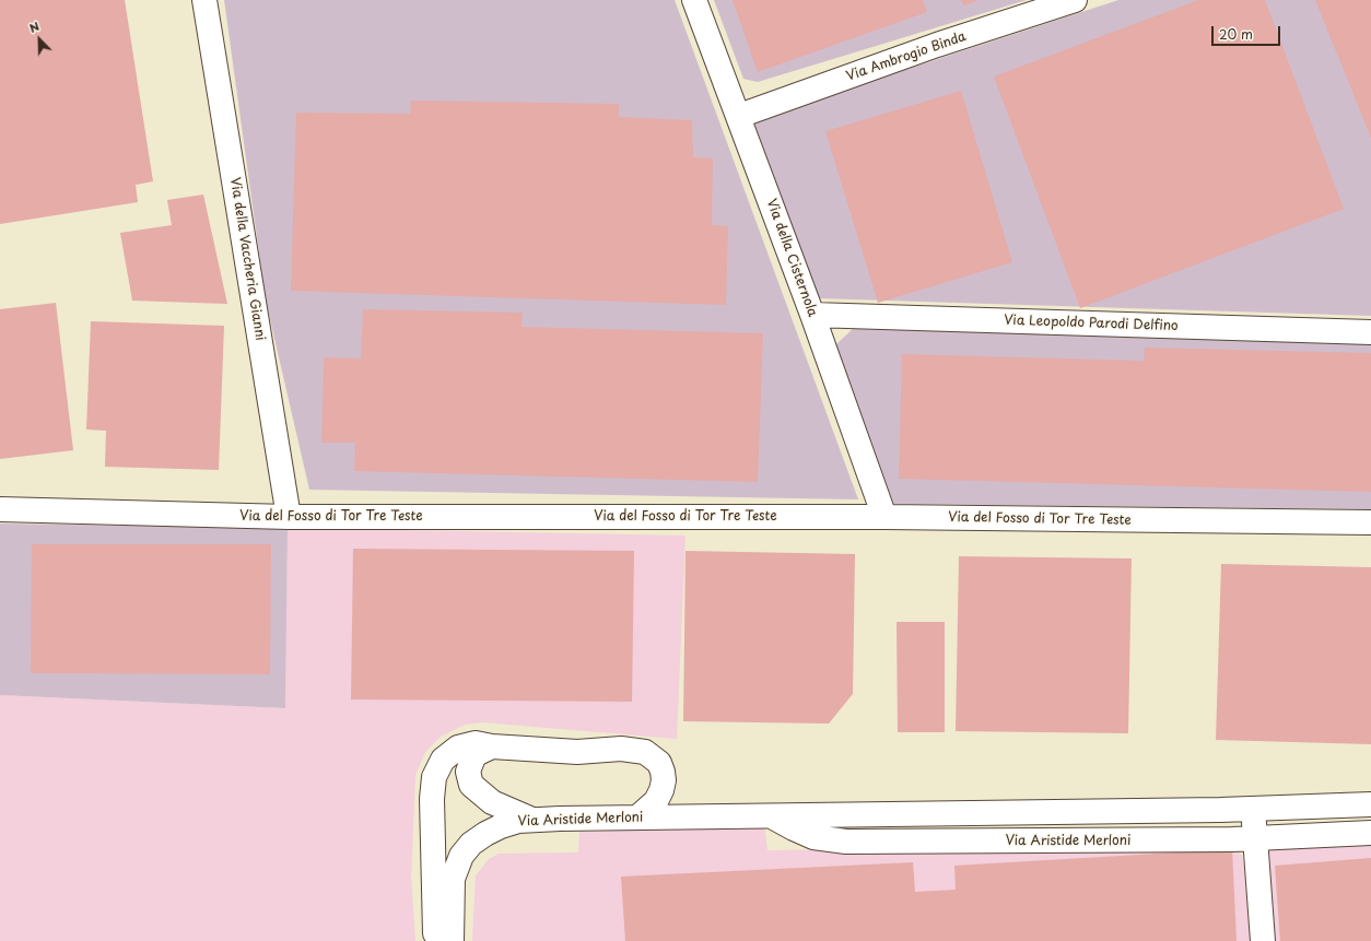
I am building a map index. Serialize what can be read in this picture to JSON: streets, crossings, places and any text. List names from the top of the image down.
{
  "streets": {
    "street": [
      "Via Ambrogio Binda",
      "Via della Cisternola",
      "Via della Vaccheria Gianni",
      "Via Leopoldo Parodi Delfino",
      "Via del Fosso di Tor Tre Teste",
      "Via Aristide Merloni"
    ]
  },
  "crossings": [
    ["Via Ambrogio Binda", "Via della Cisternola"],
    ["Via della Cisternola", "Via Leopoldo Parodi Delfino"],
    ["Via della Cisternola", "Via del Fosso di Tor Tre Teste"],
    ["Via della Vaccheria Gianni", "Via del Fosso di Tor Tre Teste"]
  ],
  "scale_bar": "20 m",
  "north": "top left"
}
